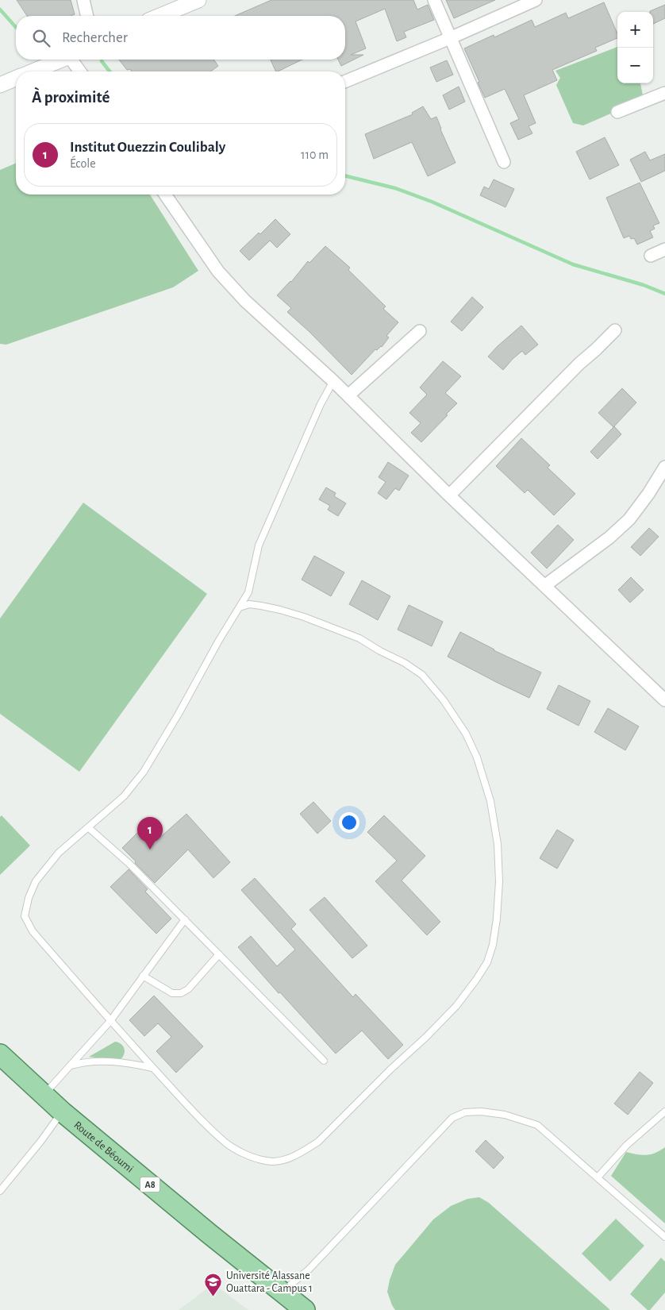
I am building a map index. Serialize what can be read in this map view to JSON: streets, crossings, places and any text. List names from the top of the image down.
{
  "streets": {
    "main road": ["Route de Béoumi", "A8"]
  },
  "places": {
    "school or university": ["Université Alassane Ouattara - Campus 1"]
  },
  "page": {
    "map_buttons": ["+", "−"],
    "search": "Rechercher",
    "heading": "À proximité",
    "list": [
      {
        "mark": "1",
        "name": "Institut Ouezzin Coulibaly",
        "note": "École",
        "value": "110 m"
      }
    ],
    "pins": "1"
  }
}
